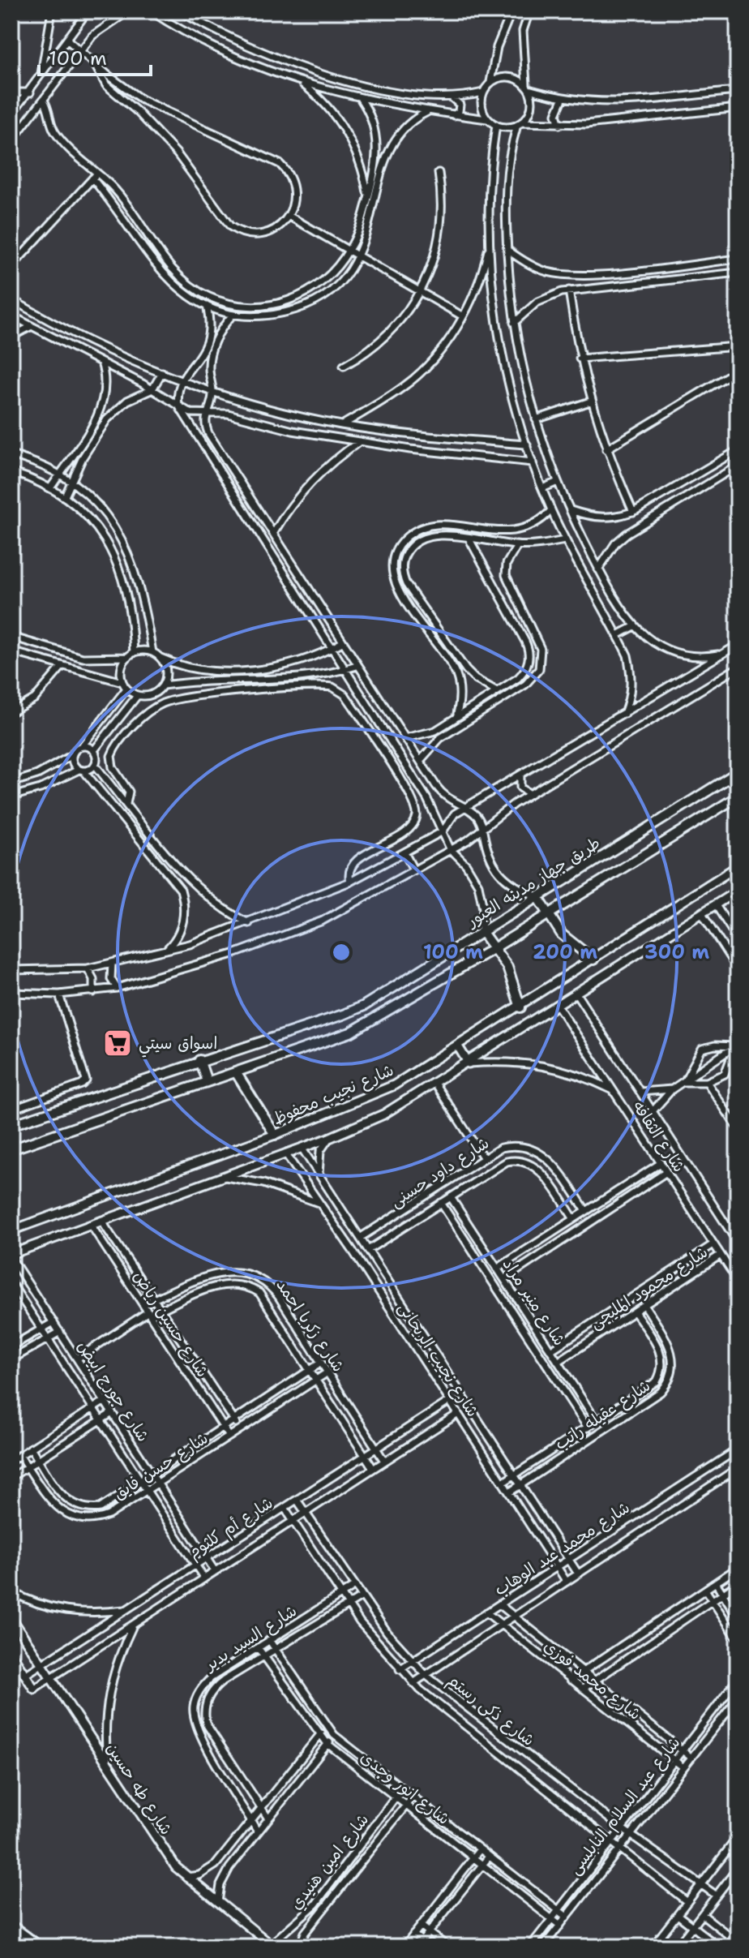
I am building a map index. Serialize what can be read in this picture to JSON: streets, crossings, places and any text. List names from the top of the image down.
{
  "streets": {
    "main road": ["طريق جهاز مدينه العبور"],
    "street": [
      "شارع نجيب محفوظ",
      "شارع الثقافه",
      "شارع داود حسنى",
      "شارع محمود المليجى",
      "شارع منير مراد",
      "شارع حسين رياض",
      "شارع زكريا احمد",
      "شارع نجيب الريحانى",
      "شارع جورج ابيض",
      "شارع عقيله راتب",
      "شارع حسن فايق",
      "شارع أم كلثوم",
      "شارع محمد عبد الوهاب",
      "شارع السيد بدير",
      "شارع محمد فوزي",
      "شارع ذكى رستم",
      "شارع انور وجدى",
      "شارع طه حسين",
      "شارع عبد السلام النابلسى",
      "شارع امين هنيدي"
    ]
  },
  "crossings": [
    ["شارع الثقافه", "شارع محمود المليجى"],
    ["شارع داود حسنى", "شارع منير مراد"],
    ["شارع داود حسنى", "شارع نجيب الريحانى"],
    ["شارع محمود المليجى", "شارع منير مراد"],
    ["شارع محمود المليجى", "شارع عقيله راتب"],
    ["شارع منير مراد", "شارع عقيله راتب"],
    ["شارع حسين رياض", "شارع زكريا احمد"],
    ["شارع حسين رياض", "شارع حسن فايق"],
    ["شارع زكريا احمد", "شارع جورج ابيض"],
    ["شارع زكريا احمد", "شارع حسن فايق"],
    ["شارع زكريا احمد", "شارع أم كلثوم"],
    ["شارع نجيب الريحانى", "شارع عقيله راتب"],
    ["شارع نجيب الريحانى", "شارع أم كلثوم"],
    ["شارع نجيب الريحانى", "شارع محمد عبد الوهاب"],
    ["شارع جورج ابيض", "شارع حسن فايق"],
    ["شارع جورج ابيض", "شارع أم كلثوم"],
    ["شارع أم كلثوم", "شارع ذكى رستم"],
    ["شارع أم كلثوم", "شارع طه حسين"],
    ["شارع محمد عبد الوهاب", "شارع محمد فوزي"],
    ["شارع محمد عبد الوهاب", "شارع ذكى رستم"],
    ["شارع السيد بدير", "شارع ذكى رستم"],
    ["شارع السيد بدير", "شارع انور وجدى"],
    ["شارع محمد فوزي", "شارع عبد السلام النابلسى"],
    ["شارع ذكى رستم", "شارع عبد السلام النابلسى"],
    ["شارع انور وجدى", "شارع عبد السلام النابلسى"],
    ["شارع انور وجدى", "شارع امين هنيدي"],
    ["شارع طه حسين", "شارع امين هنيدي"]
  ],
  "places": {
    "supermarket": ["اسواق سيتي"]
  },
  "scale_bar": "100 m",
  "rings": ["100 m", "200 m", "300 m"]
}
